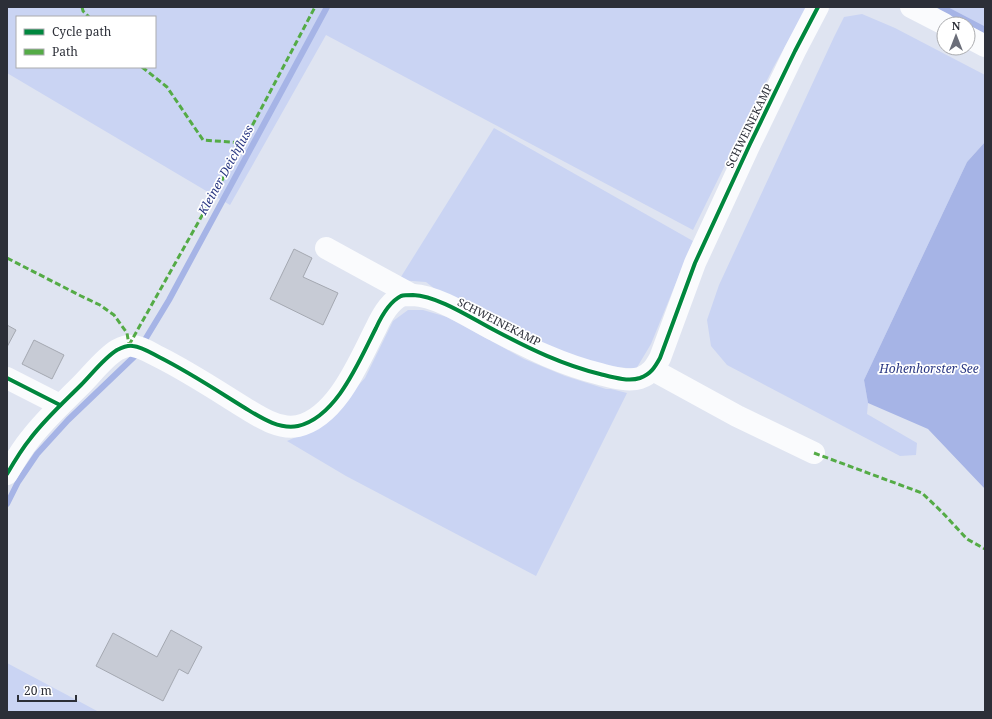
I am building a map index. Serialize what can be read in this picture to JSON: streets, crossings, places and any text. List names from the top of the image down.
{
  "streets": {
    "street": ["SCHWEINEKAMP"]
  },
  "water": ["Kleiner Deichfluss", "Hohenhorster See"],
  "legend": ["Cycle path", "Path"],
  "scale_bar": "20 m",
  "north": "top"
}
